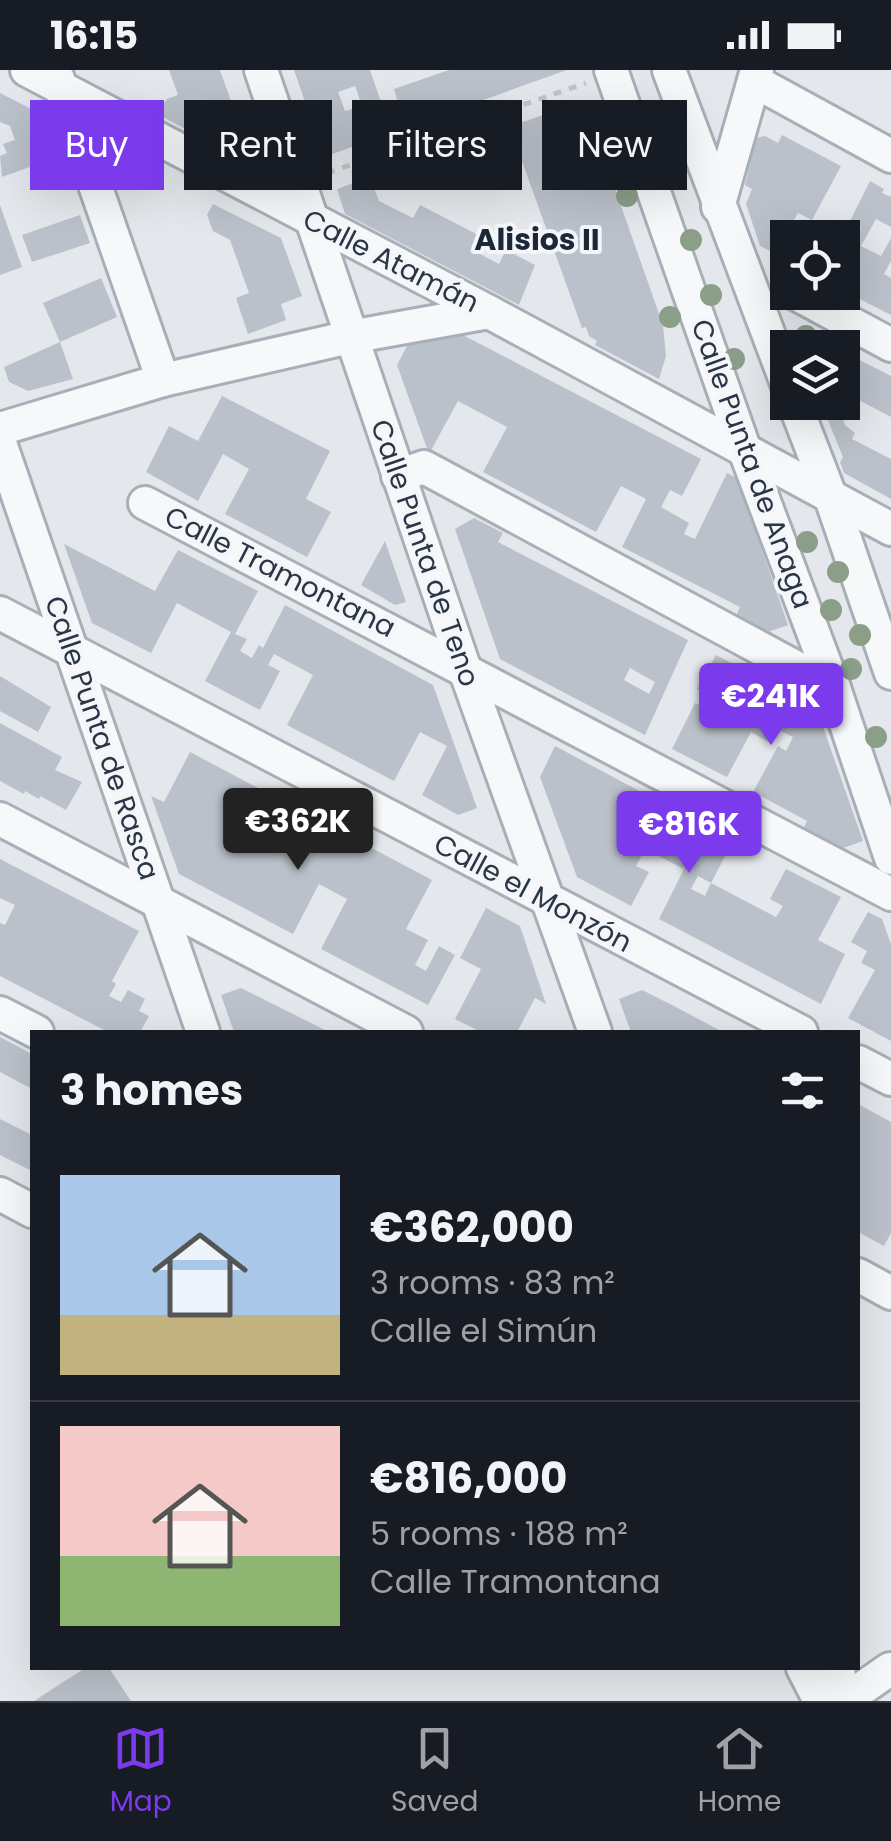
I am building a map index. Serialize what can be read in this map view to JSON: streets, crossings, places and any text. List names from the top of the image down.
{
  "streets": {
    "street": [
      "Calle Atamán",
      "Calle Punta de Anaga",
      "Calle Punta de Teno",
      "Calle Tramontana",
      "Calle Punta de Rasca",
      "Calle el Monzón"
    ]
  },
  "crossings": [
    ["Calle Atamán", "Calle Punta de Anaga"],
    ["Calle Atamán", "Calle Punta de Teno"],
    ["Calle Punta de Teno", "Calle Tramontana"],
    ["Calle Punta de Teno", "Calle el Monzón"],
    ["Calle Punta de Rasca", "Calle el Monzón"]
  ],
  "districts": ["Alisios II"],
  "page": {
    "status": "16:15",
    "chip": [
      "Buy",
      "Rent",
      "Filters",
      "New"
    ],
    "price": ["€241K", "€362K", "€816K"],
    "heading": "3 homes",
    "list": [
      {
        "name": "€362,000",
        "note": "3 rooms · 83 m² · Calle el Simún"
      },
      {
        "name": "€816,000",
        "note": "5 rooms · 188 m² · Calle Tramontana"
      }
    ],
    "tabs": ["Map", "Saved", "Home"]
  }
}
